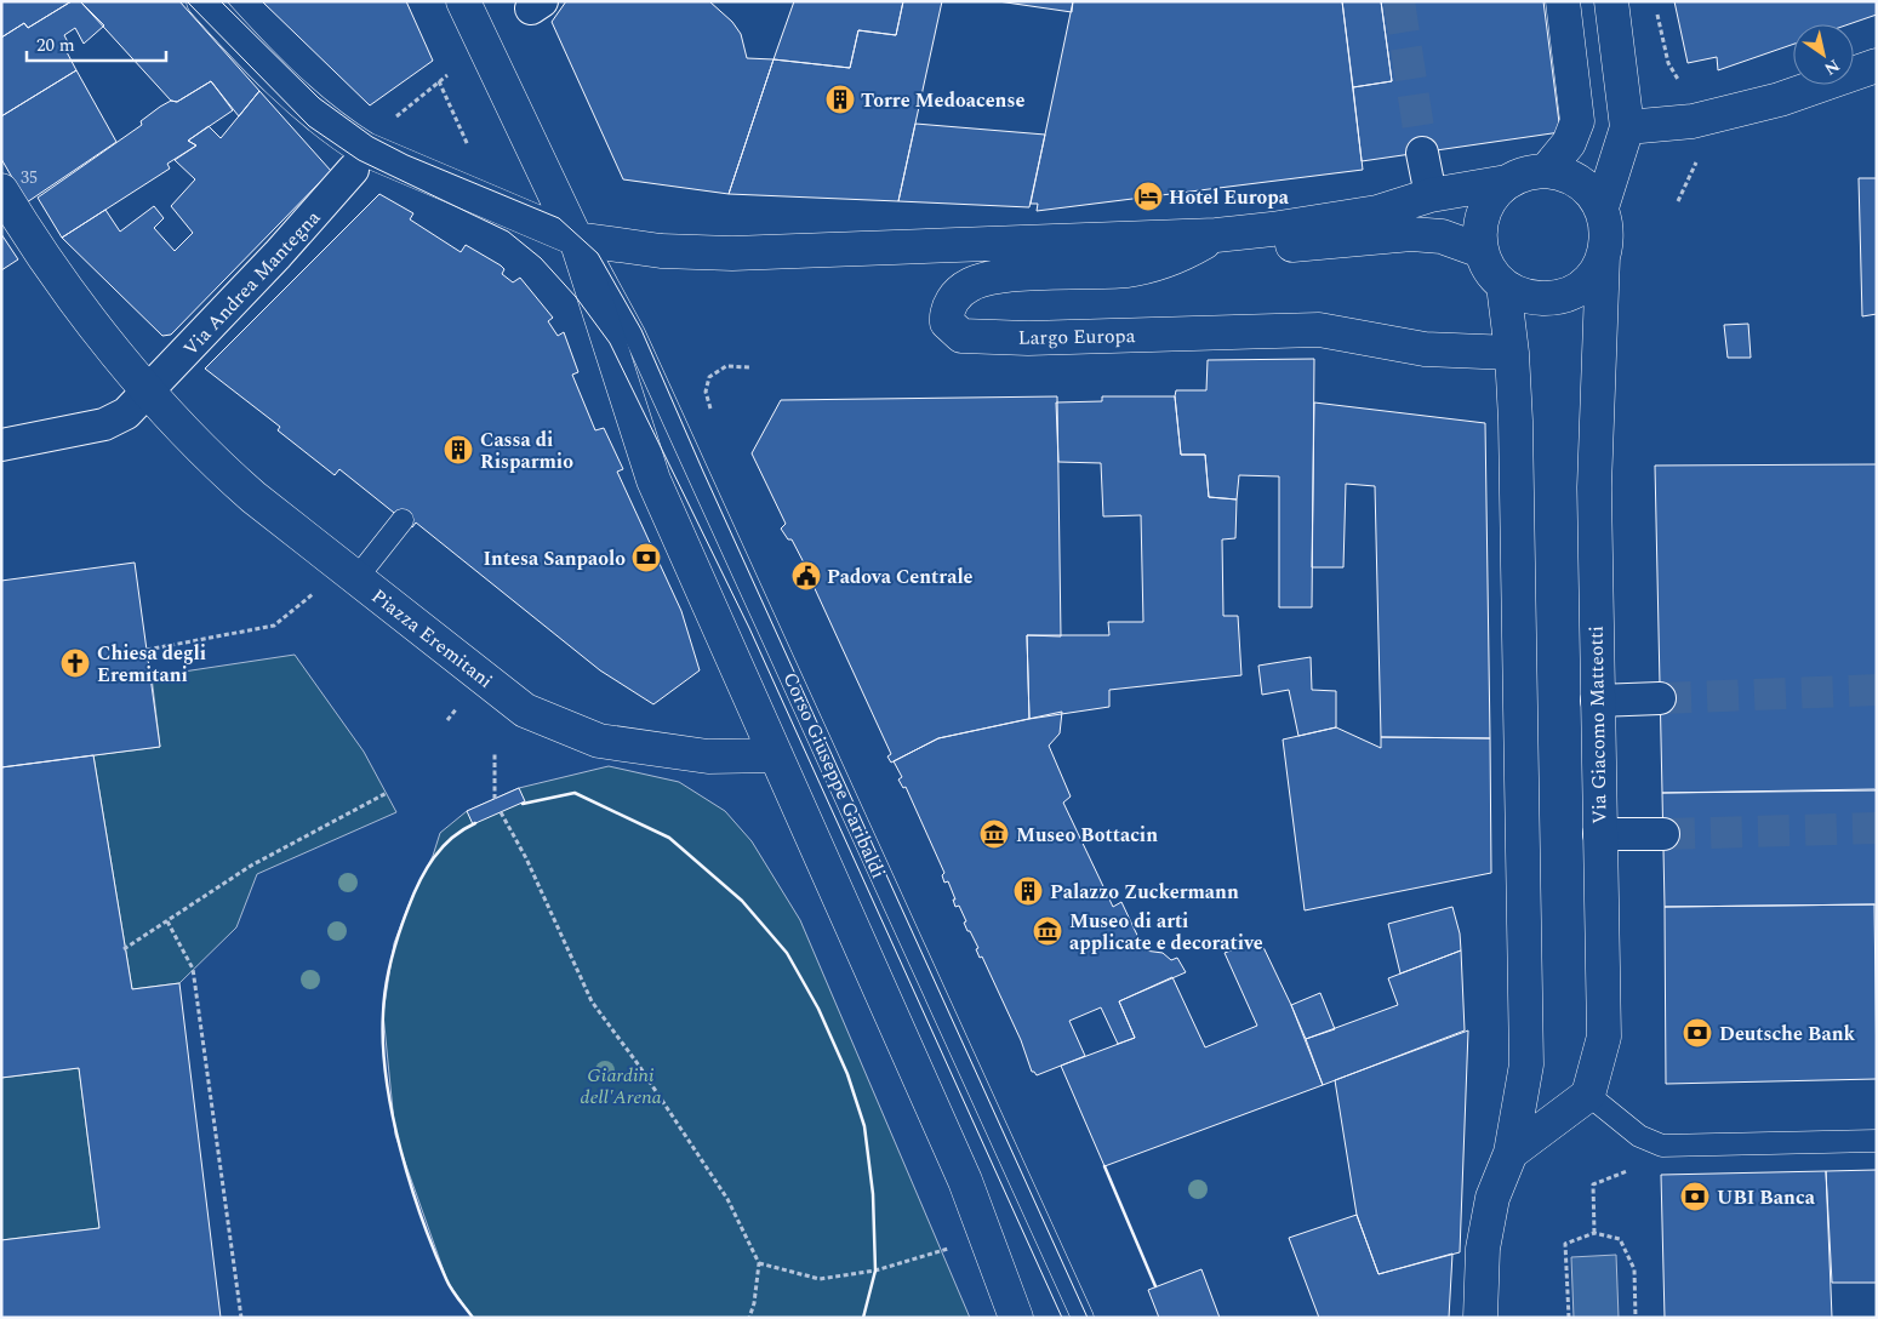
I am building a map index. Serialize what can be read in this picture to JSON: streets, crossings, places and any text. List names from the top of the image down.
{
  "streets": {
    "street": [
      "Via Andrea Mantegna",
      "Largo Europa",
      "Piazza Eremitani",
      "Via Giacomo Matteotti",
      "Corso Giuseppe Garibaldi"
    ]
  },
  "crossings": [
    ["Via Andrea Mantegna", "Piazza Eremitani"],
    ["Largo Europa", "Via Giacomo Matteotti"],
    ["Largo Europa", "Corso Giuseppe Garibaldi"],
    ["Piazza Eremitani", "Corso Giuseppe Garibaldi"]
  ],
  "parks": ["Giardini dell'Arena"],
  "places": {
    "building": ["Torre Medoacense", "Cassa di Risparmio", "Palazzo Zuckermann"],
    "hotel": ["Hotel Europa"],
    "bank": ["Intesa Sanpaolo", "Deutsche Bank", "UBI Banca"],
    "public building": ["Padova Centrale"],
    "church": ["Chiesa degli Eremitani"],
    "museum": ["Museo Bottacin", "Museo di arti applicate e decorative"]
  },
  "house_numbers": ["35"],
  "scale_bar": "20 m",
  "north": "bottom right"
}
